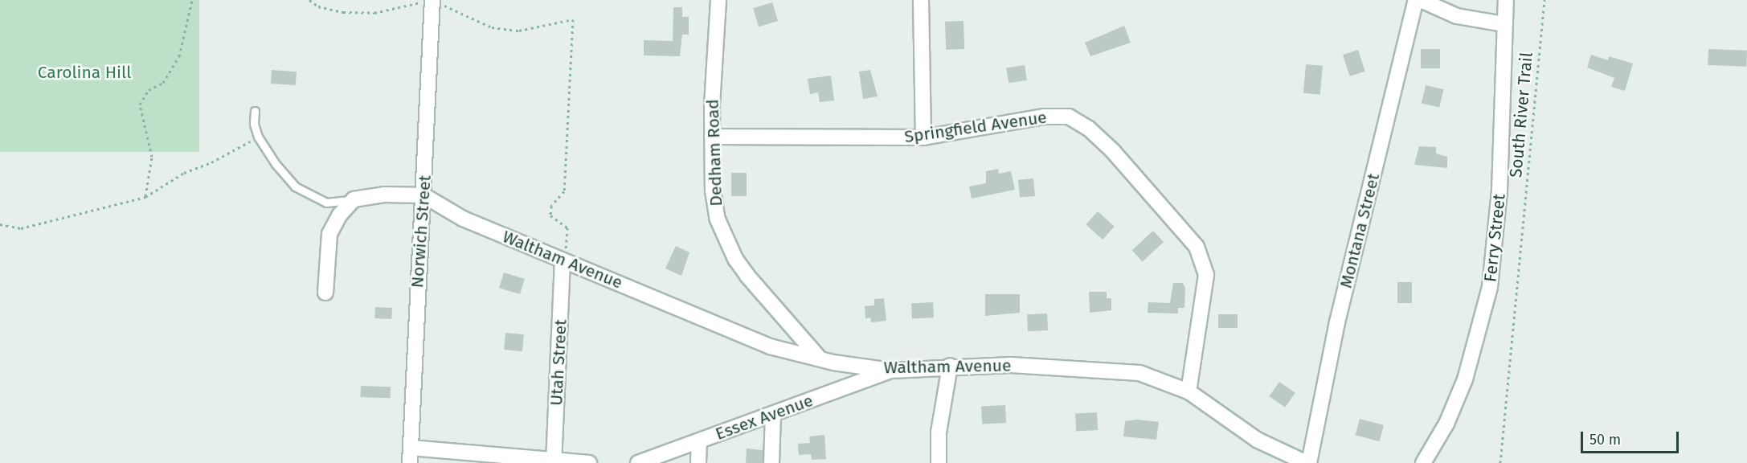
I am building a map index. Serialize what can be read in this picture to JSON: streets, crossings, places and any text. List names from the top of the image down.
{
  "streets": {
    "street": [
      "Springfield Avenue",
      "Dedham Road",
      "Montana Street",
      "Norwich Street",
      "Ferry Street",
      "Waltham Avenue",
      "Utah Street",
      "Essex Avenue"
    ],
    "path": ["South River Trail"]
  },
  "crossings": [
    ["Springfield Avenue", "Dedham Road"],
    ["Springfield Avenue", "Waltham Avenue"],
    ["Dedham Road", "Waltham Avenue"],
    ["Montana Street", "Waltham Avenue"],
    ["Norwich Street", "Waltham Avenue"],
    ["Waltham Avenue", "Utah Street"],
    ["Waltham Avenue", "Essex Avenue"]
  ],
  "parks": ["Carolina Hill"],
  "scale_bar": "50 m"
}
